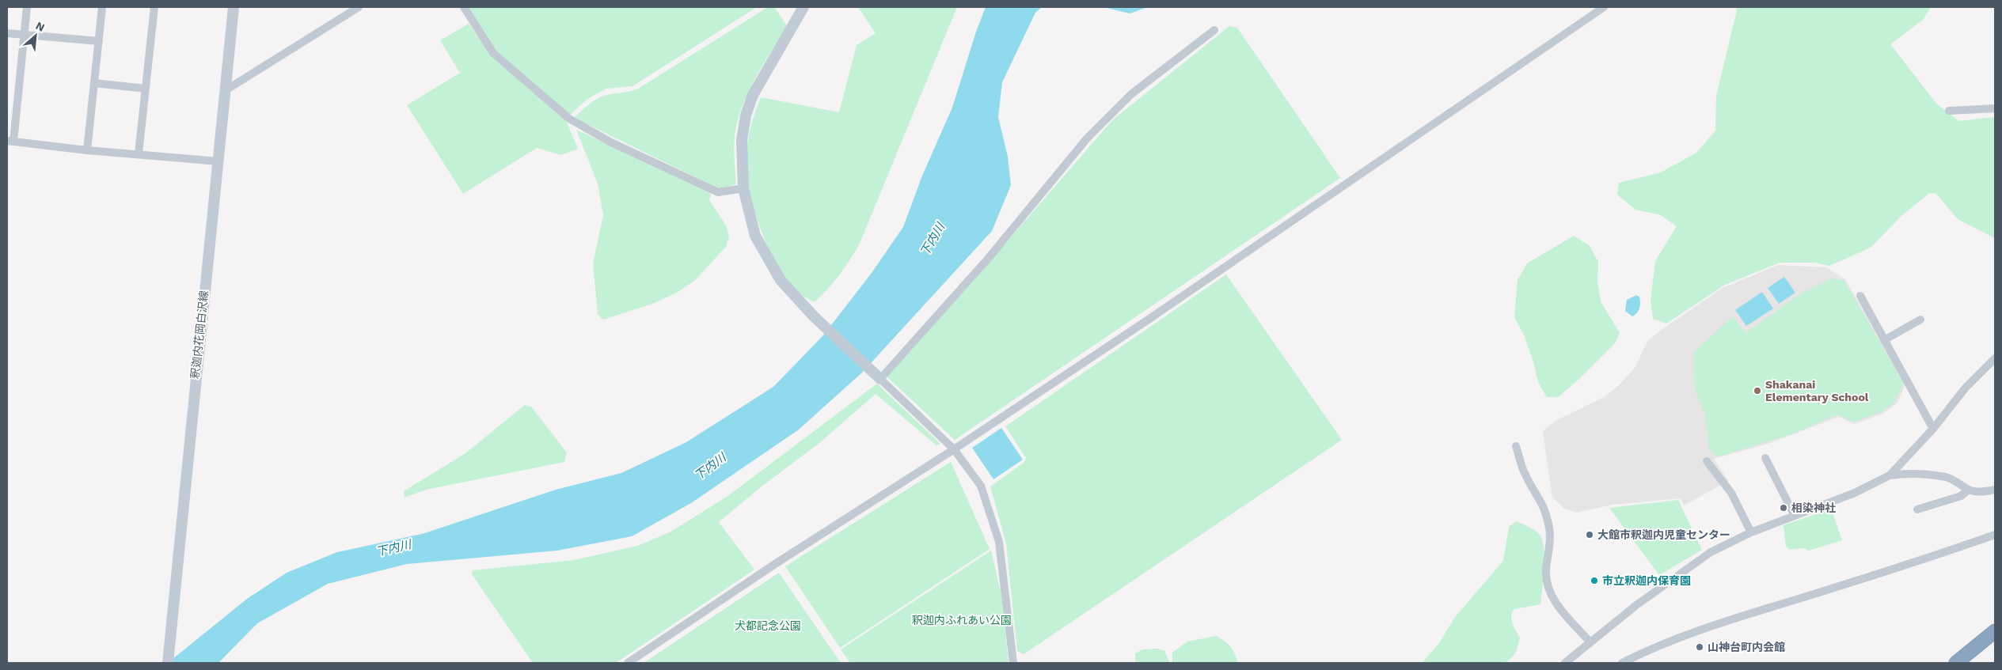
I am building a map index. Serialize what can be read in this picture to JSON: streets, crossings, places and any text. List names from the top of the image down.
{
  "streets": {
    "main road": ["釈迦内花岡白沢線"]
  },
  "water": ["下内川"],
  "parks": ["釈迦内ふれあい公園", "犬都記念公園"],
  "places": [
    "Shakanai Elementary School",
    "相染神社",
    "大館市釈迦内児童センター",
    "市立釈迦内保育園",
    "山神台町内会館"
  ],
  "north": "top right"
}
